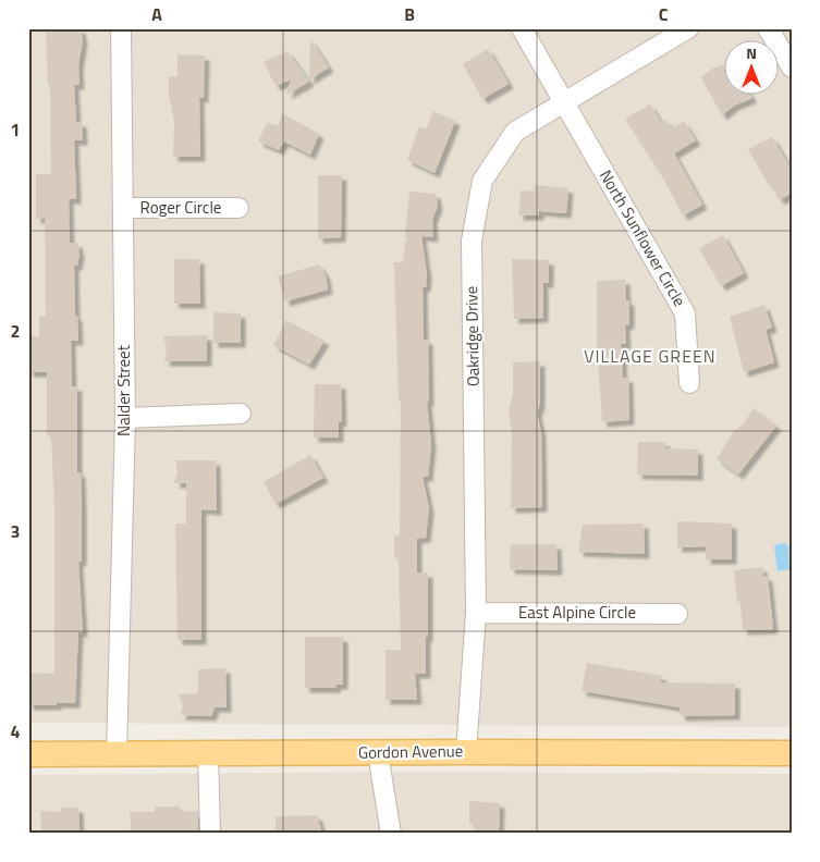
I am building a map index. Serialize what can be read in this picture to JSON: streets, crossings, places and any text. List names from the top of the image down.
{
  "streets": {
    "main road": ["Gordon Avenue"],
    "street": [
      "Roger Circle",
      "North Sunflower Circle",
      "Oakridge Drive",
      "Nalder Street",
      "East Alpine Circle"
    ]
  },
  "crossings": [
    ["Roger Circle", "Nalder Street"],
    ["North Sunflower Circle", "Oakridge Drive"],
    ["Oakridge Drive", "East Alpine Circle"],
    ["Oakridge Drive", "Gordon Avenue"],
    ["Nalder Street", "Gordon Avenue"]
  ],
  "districts": ["VILLAGE GREEN"],
  "north": "top",
  "grid": {
    "columns": ["A", "B", "C"],
    "rows": [
      "1",
      "2",
      "3",
      "4"
    ]
  }
}
